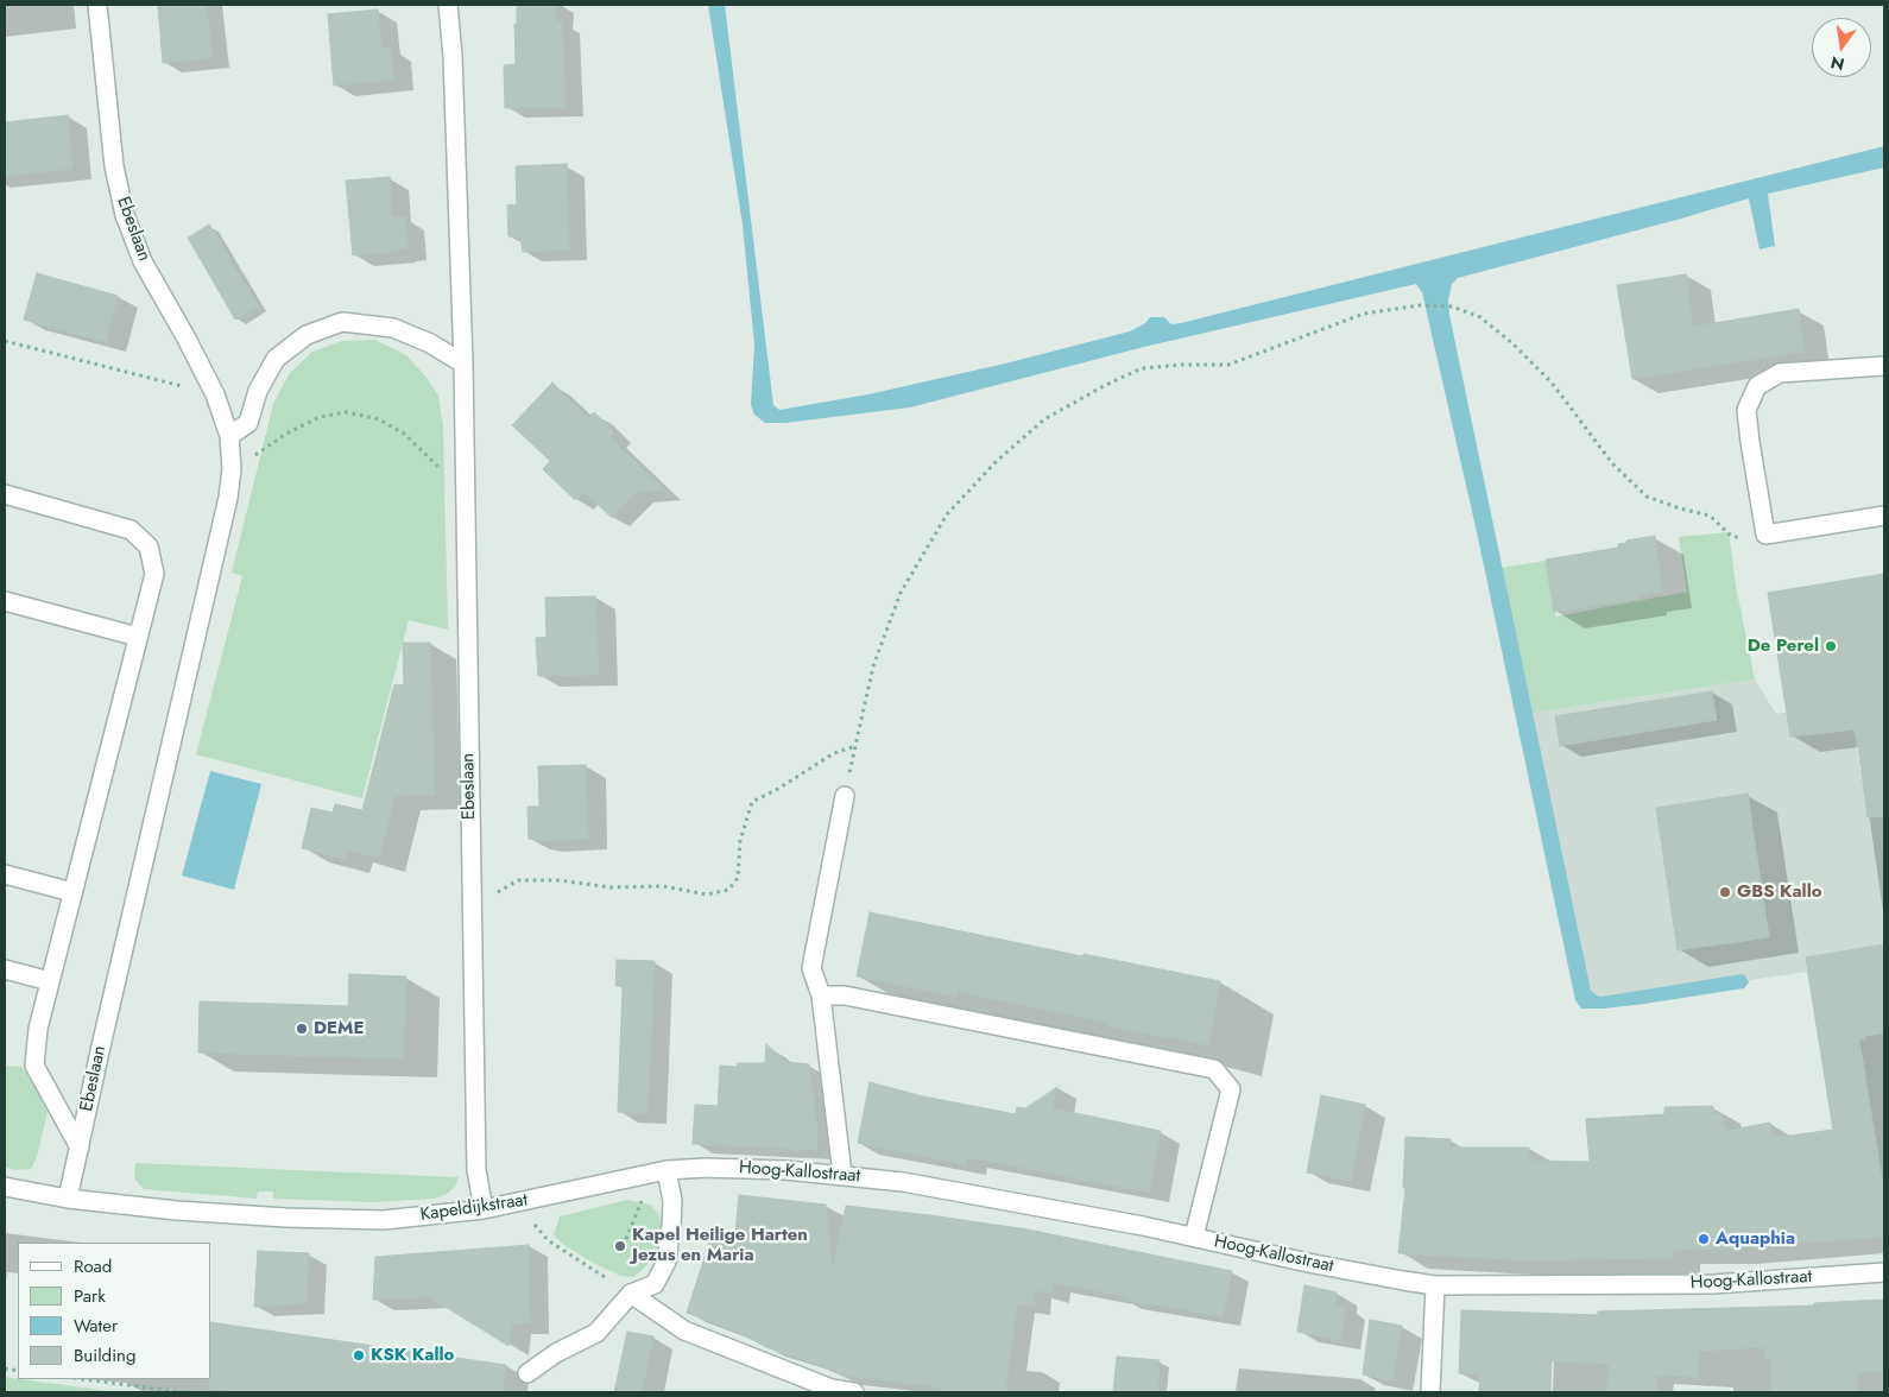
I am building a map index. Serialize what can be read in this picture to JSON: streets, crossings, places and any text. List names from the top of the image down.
{
  "streets": {
    "street": ["Ebeslaan", "Hoog-Kallostraat", "Kapeldijkstraat"]
  },
  "crossings": [
    ["Ebeslaan", "Kapeldijkstraat"],
    ["Hoog-Kallostraat", "Kapeldijkstraat"]
  ],
  "places": [
    "De Perel",
    "GBS Kallo",
    "DEME",
    "Aquaphia",
    "Kapel Heilige Harten Jezus en Maria",
    "KSK Kallo"
  ],
  "legend": [
    "Road",
    "Park",
    "Water",
    "Building"
  ],
  "north": "bottom"
}
